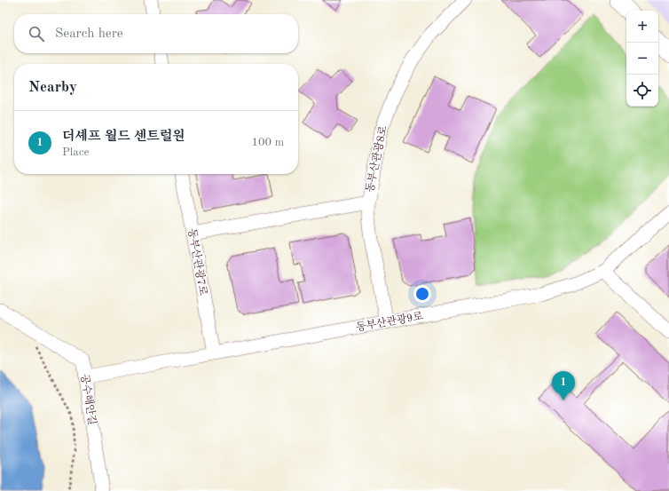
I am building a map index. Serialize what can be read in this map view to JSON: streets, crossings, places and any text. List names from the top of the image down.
{
  "streets": {
    "street": [
      "동부산관광8로",
      "동부산관광7로",
      "동부산관광9로",
      "공수해안길"
    ]
  },
  "crossings": [
    ["동부산관광8로", "동부산관광9로"],
    ["동부산관광7로", "동부산관광9로"],
    ["동부산관광9로", "공수해안길"]
  ],
  "page": {
    "map_buttons": ["+", "−"],
    "search": "Search here",
    "heading": "Nearby",
    "list": [
      {
        "mark": "1",
        "name": "더셰프 월드 센트럴원",
        "note": "Place",
        "value": "100 m"
      }
    ],
    "pins": "1"
  }
}
